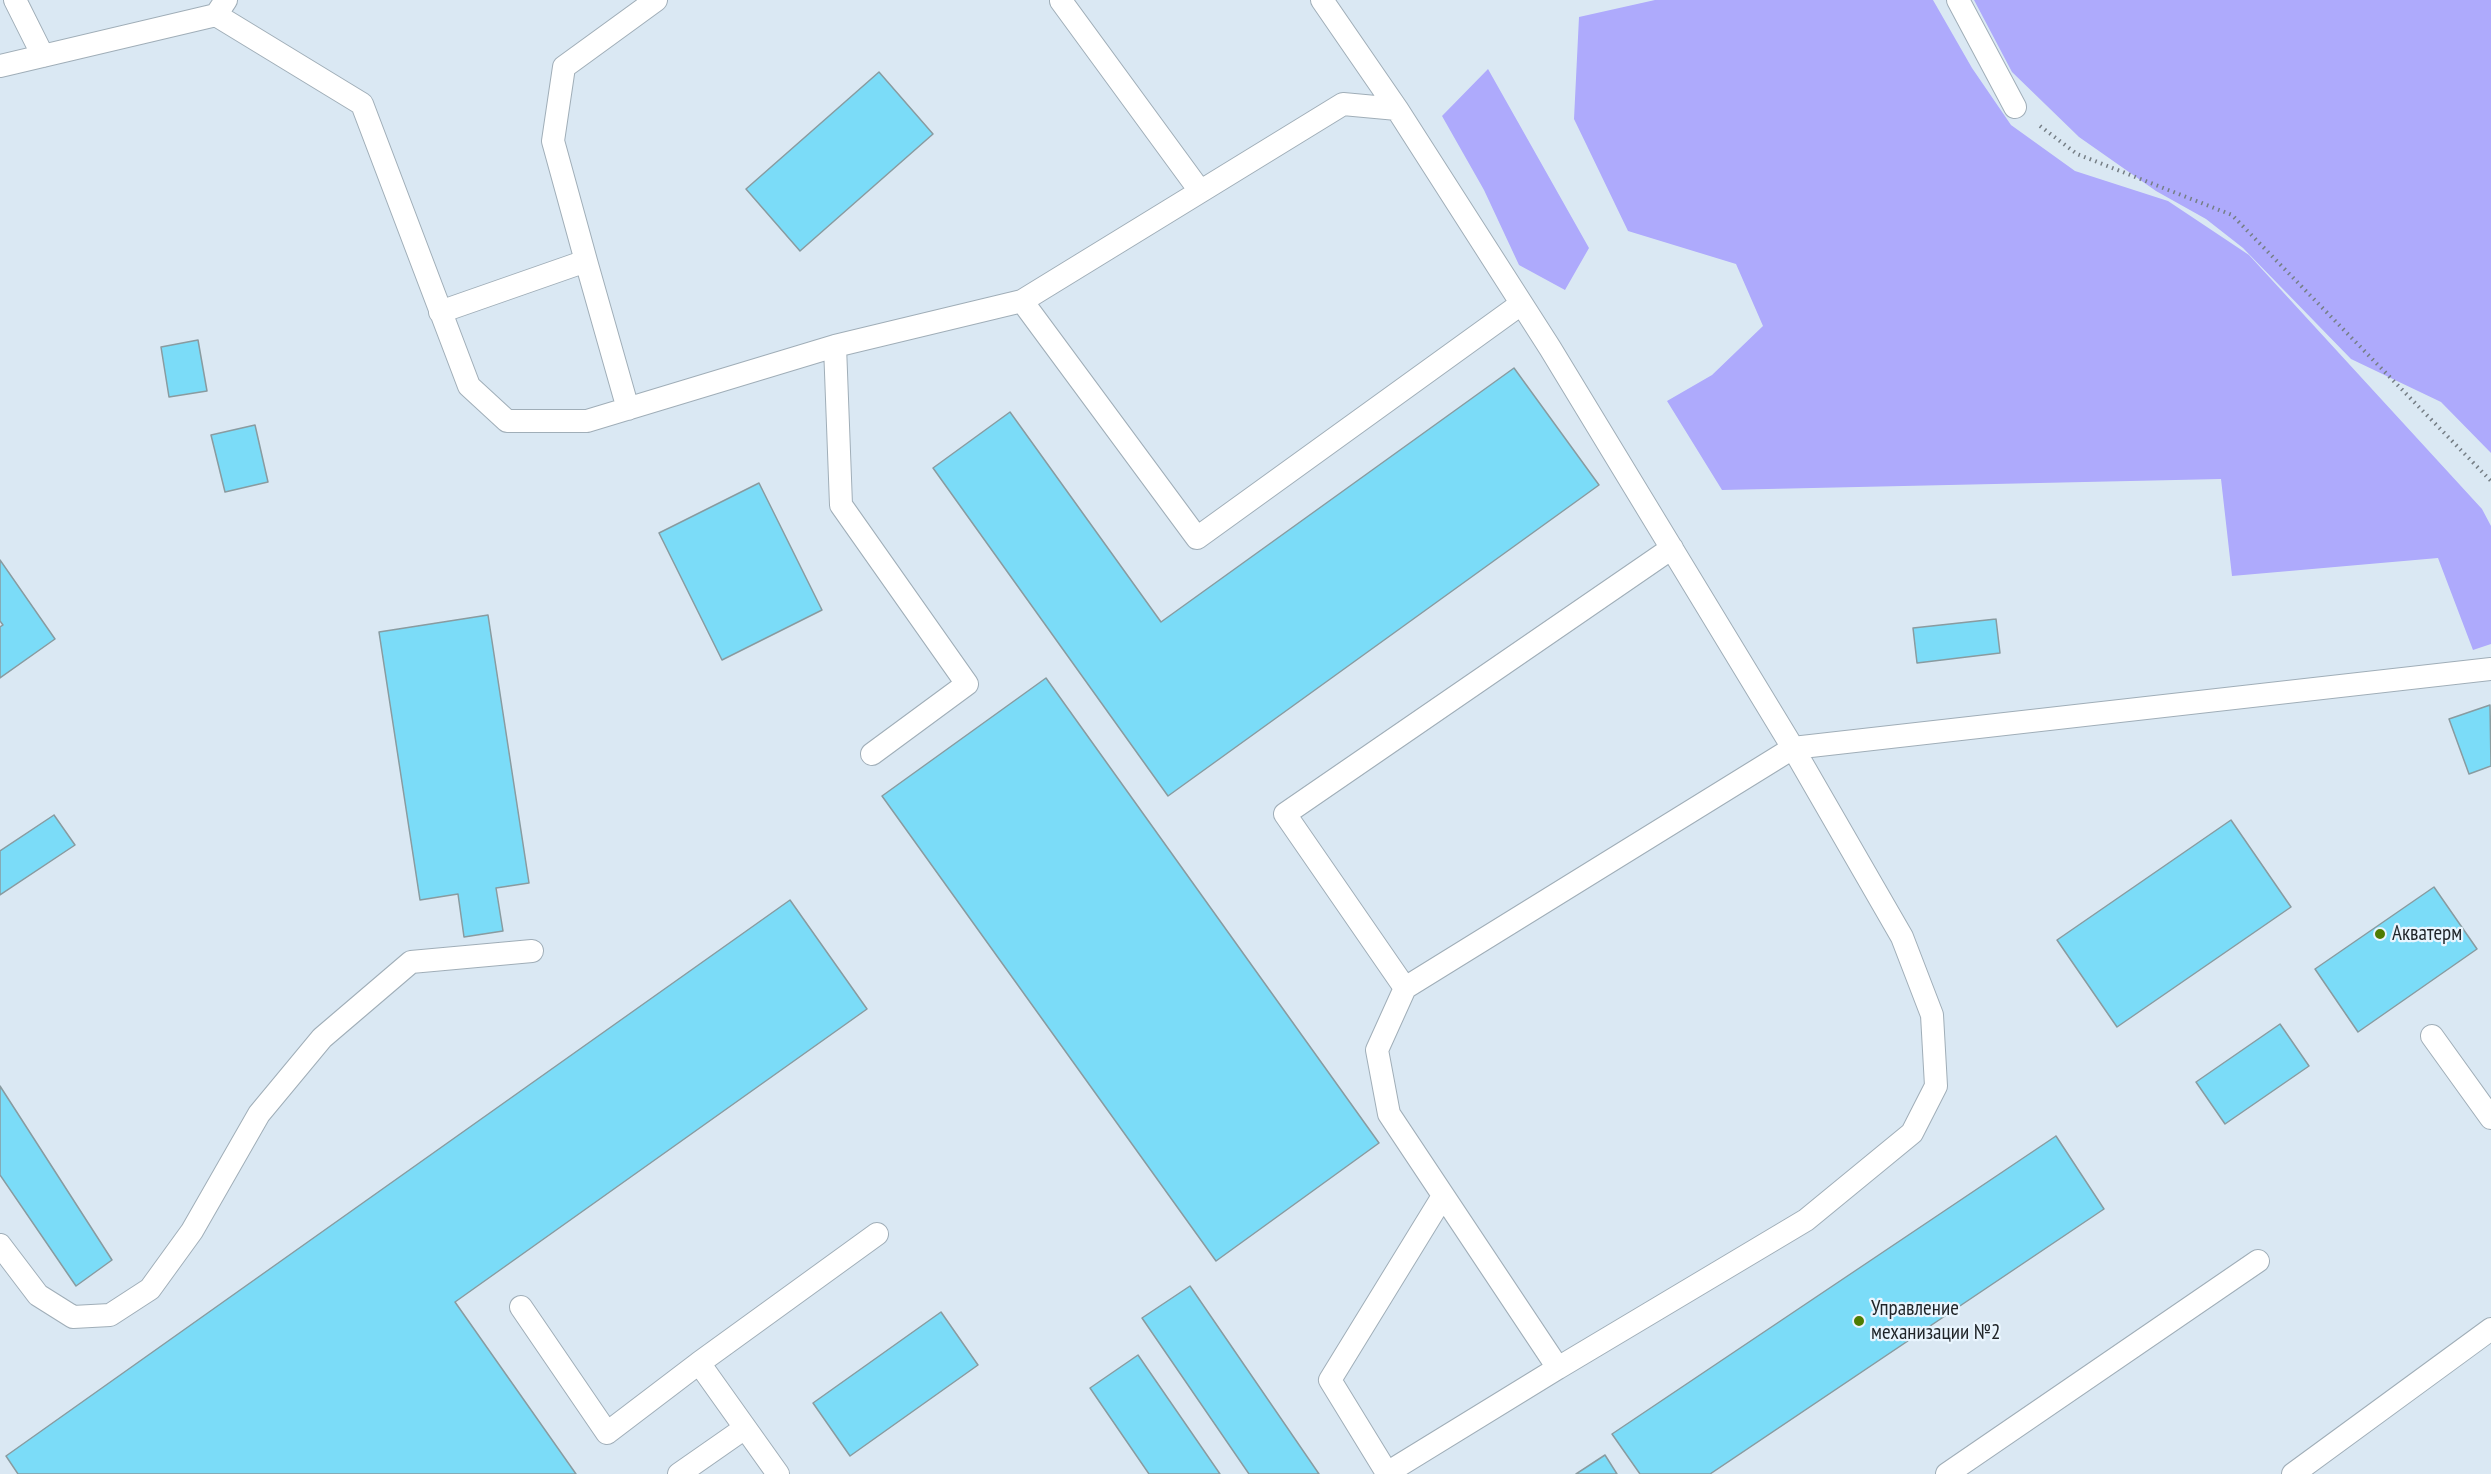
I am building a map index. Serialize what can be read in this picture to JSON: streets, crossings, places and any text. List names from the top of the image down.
{
  "places": ["Акватерм", "Управление механизации №2"]
}
